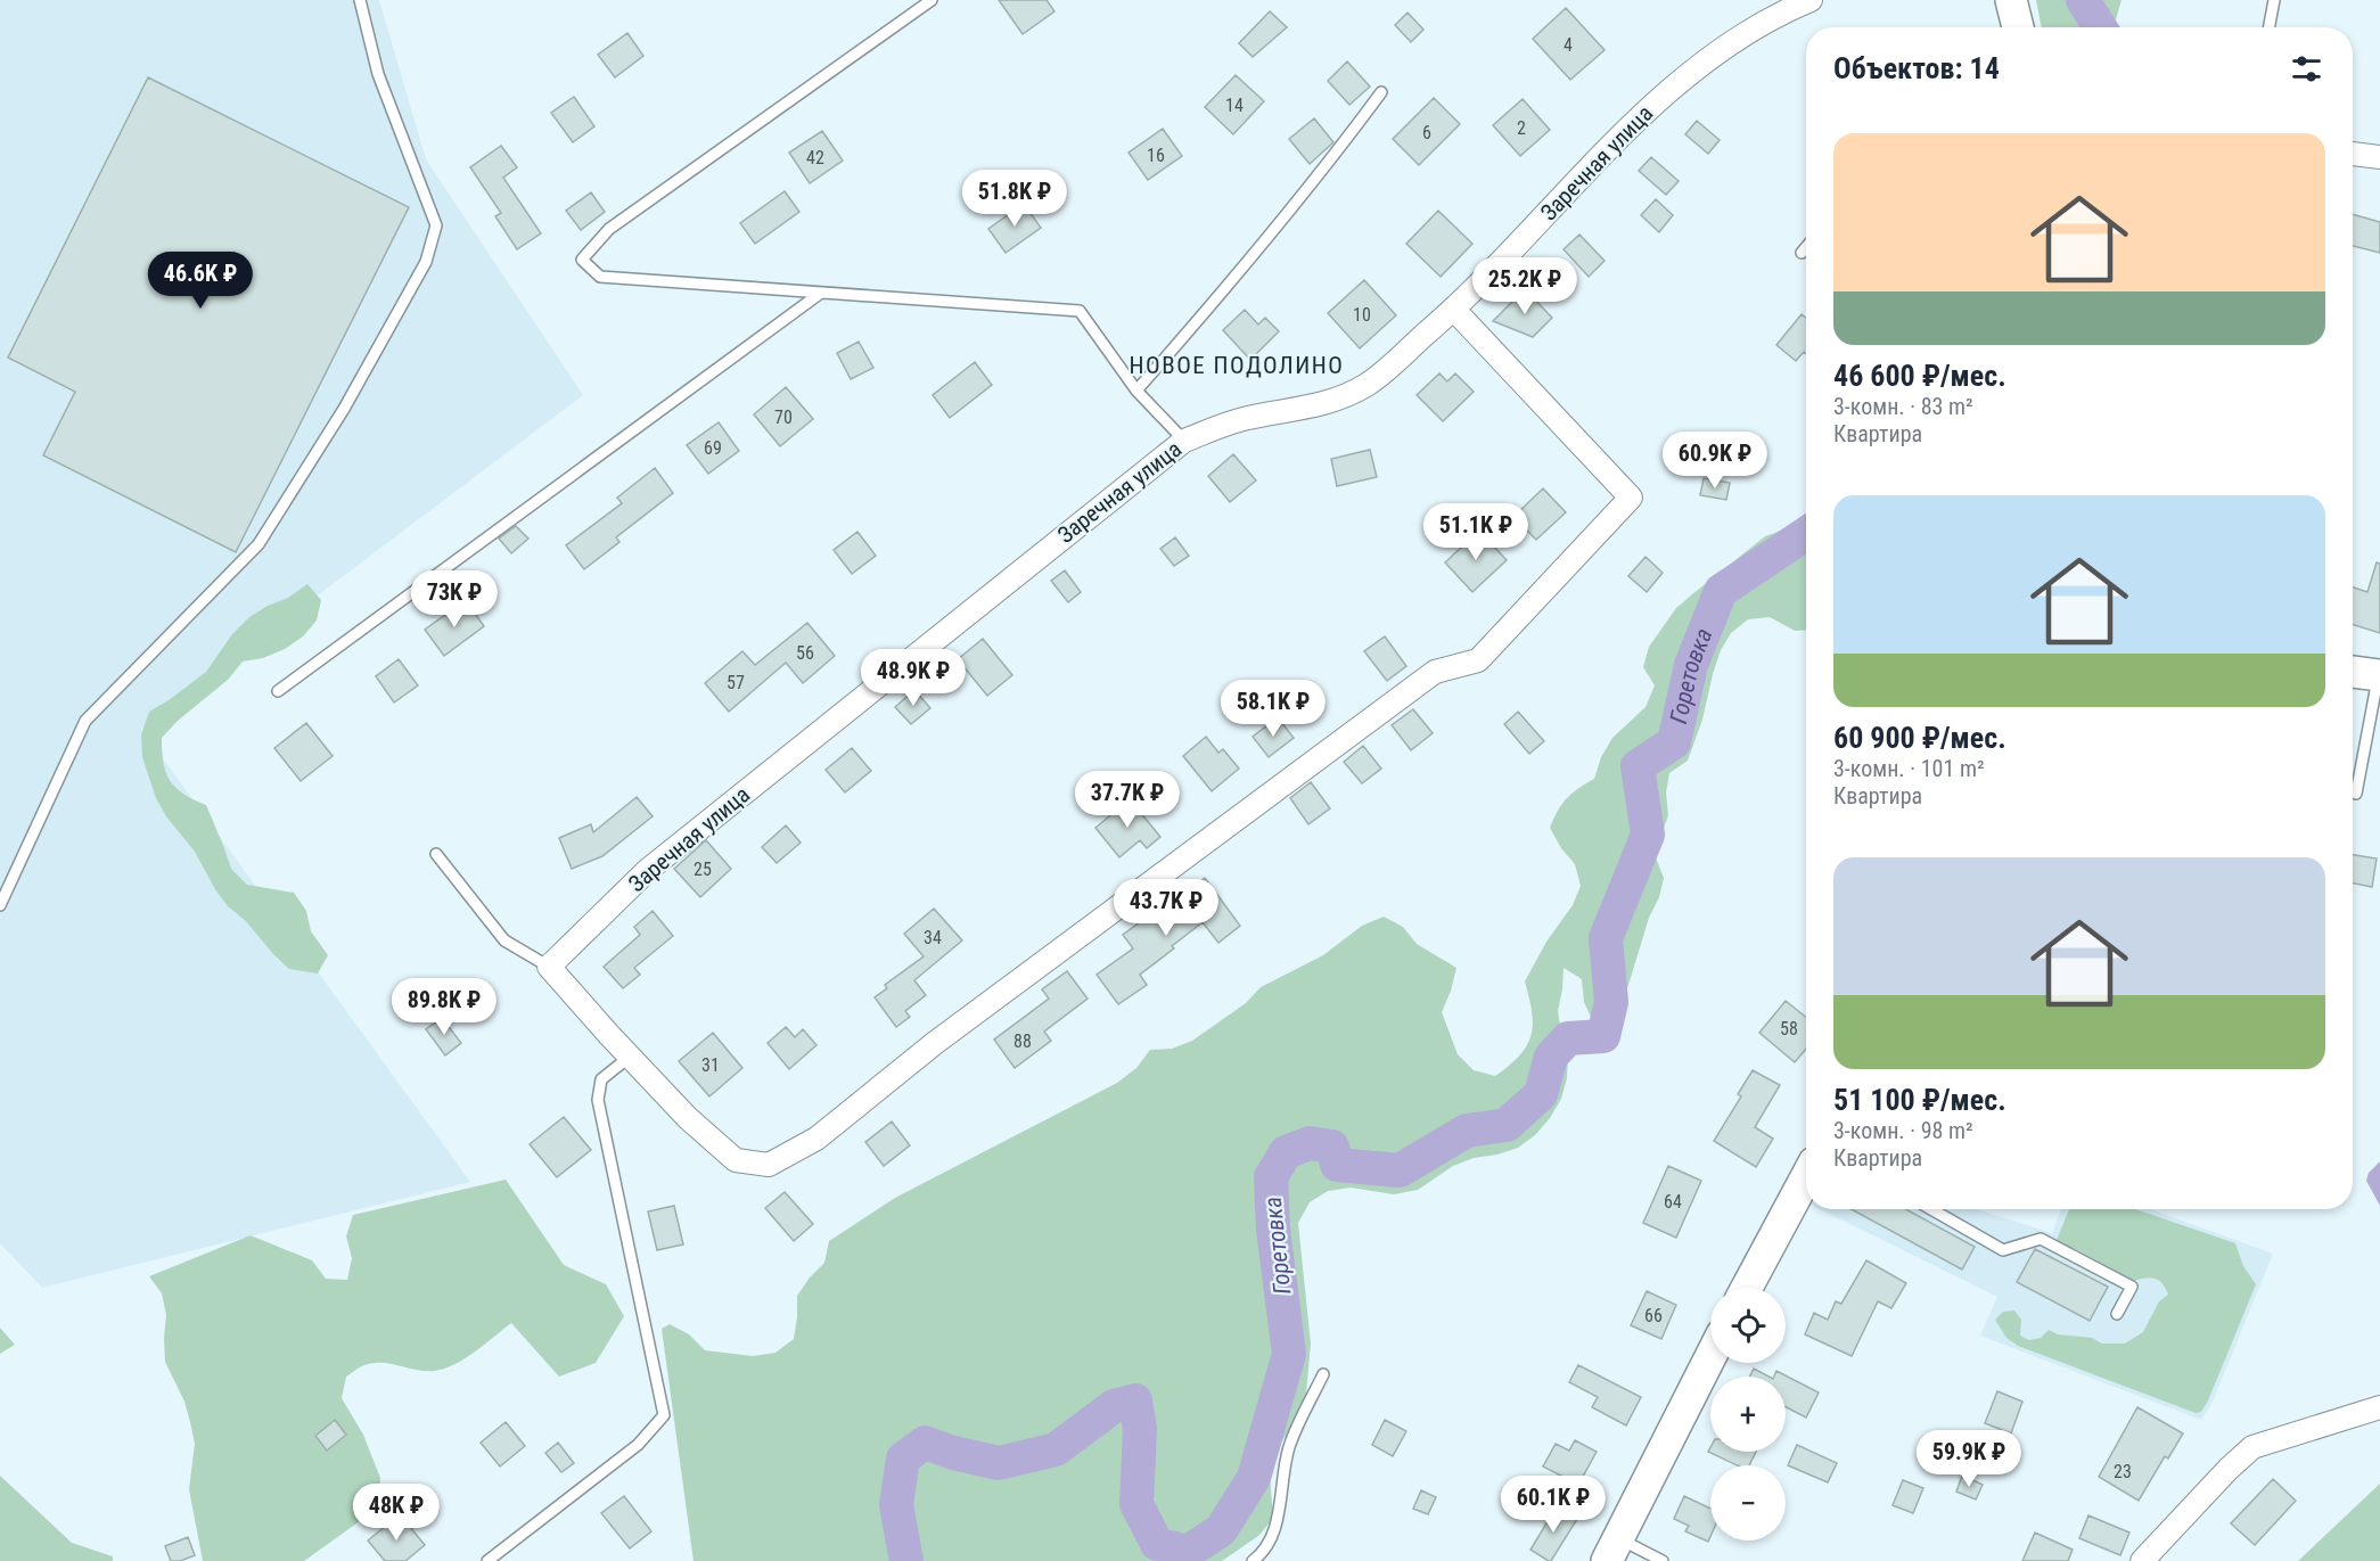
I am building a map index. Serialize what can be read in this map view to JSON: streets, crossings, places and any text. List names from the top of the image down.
{
  "streets": {
    "street": ["Заречная улица"]
  },
  "districts": ["НОВОЕ ПОДОЛИНО"],
  "water": ["Горетовка"],
  "house_numbers": [
    "4",
    "14",
    "2",
    "6",
    "16",
    "42",
    "10",
    "70",
    "69",
    "56",
    "57",
    "25",
    "34",
    "58",
    "88",
    "31",
    "64",
    "66",
    "23"
  ],
  "page": {
    "heading": "Объектов: 14",
    "list": [
      {
        "name": "46 600 ₽/мес.",
        "note": "3-комн. · 83 m² · Квартира"
      },
      {
        "name": "60 900 ₽/мес.",
        "note": "3-комн. · 101 m² · Квартира"
      },
      {
        "name": "51 100 ₽/мес.",
        "note": "3-комн. · 98 m² · Квартира"
      }
    ],
    "price": [
      "51.8K ₽",
      "46.6K ₽",
      "25.2K ₽",
      "60.9K ₽",
      "51.1K ₽",
      "73K ₽",
      "48.9K ₽",
      "58.1K ₽",
      "37.7K ₽",
      "43.7K ₽",
      "89.8K ₽",
      "59.9K ₽",
      "60.1K ₽",
      "48K ₽"
    ],
    "map_buttons": ["+", "−"]
  }
}
